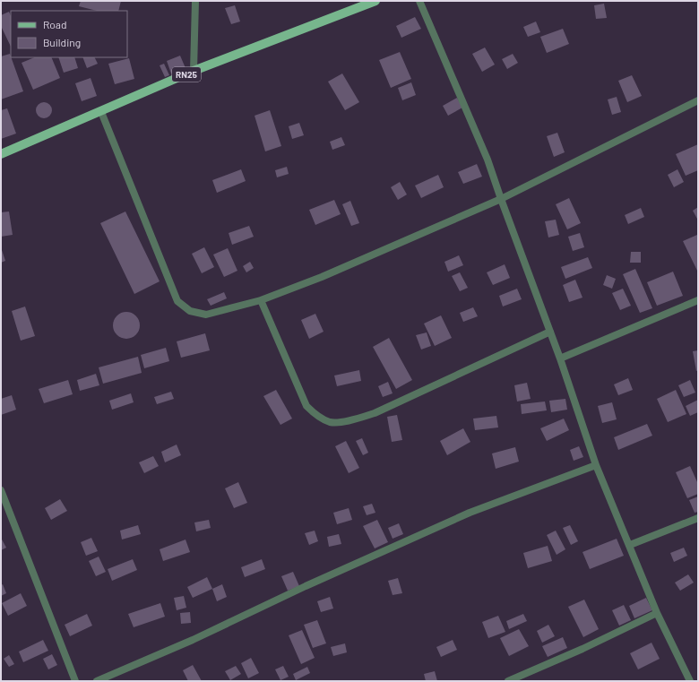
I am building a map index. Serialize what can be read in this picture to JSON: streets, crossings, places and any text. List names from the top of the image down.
{
  "streets": {
    "main road": ["RN25"]
  },
  "legend": ["Road", "Building"]
}
